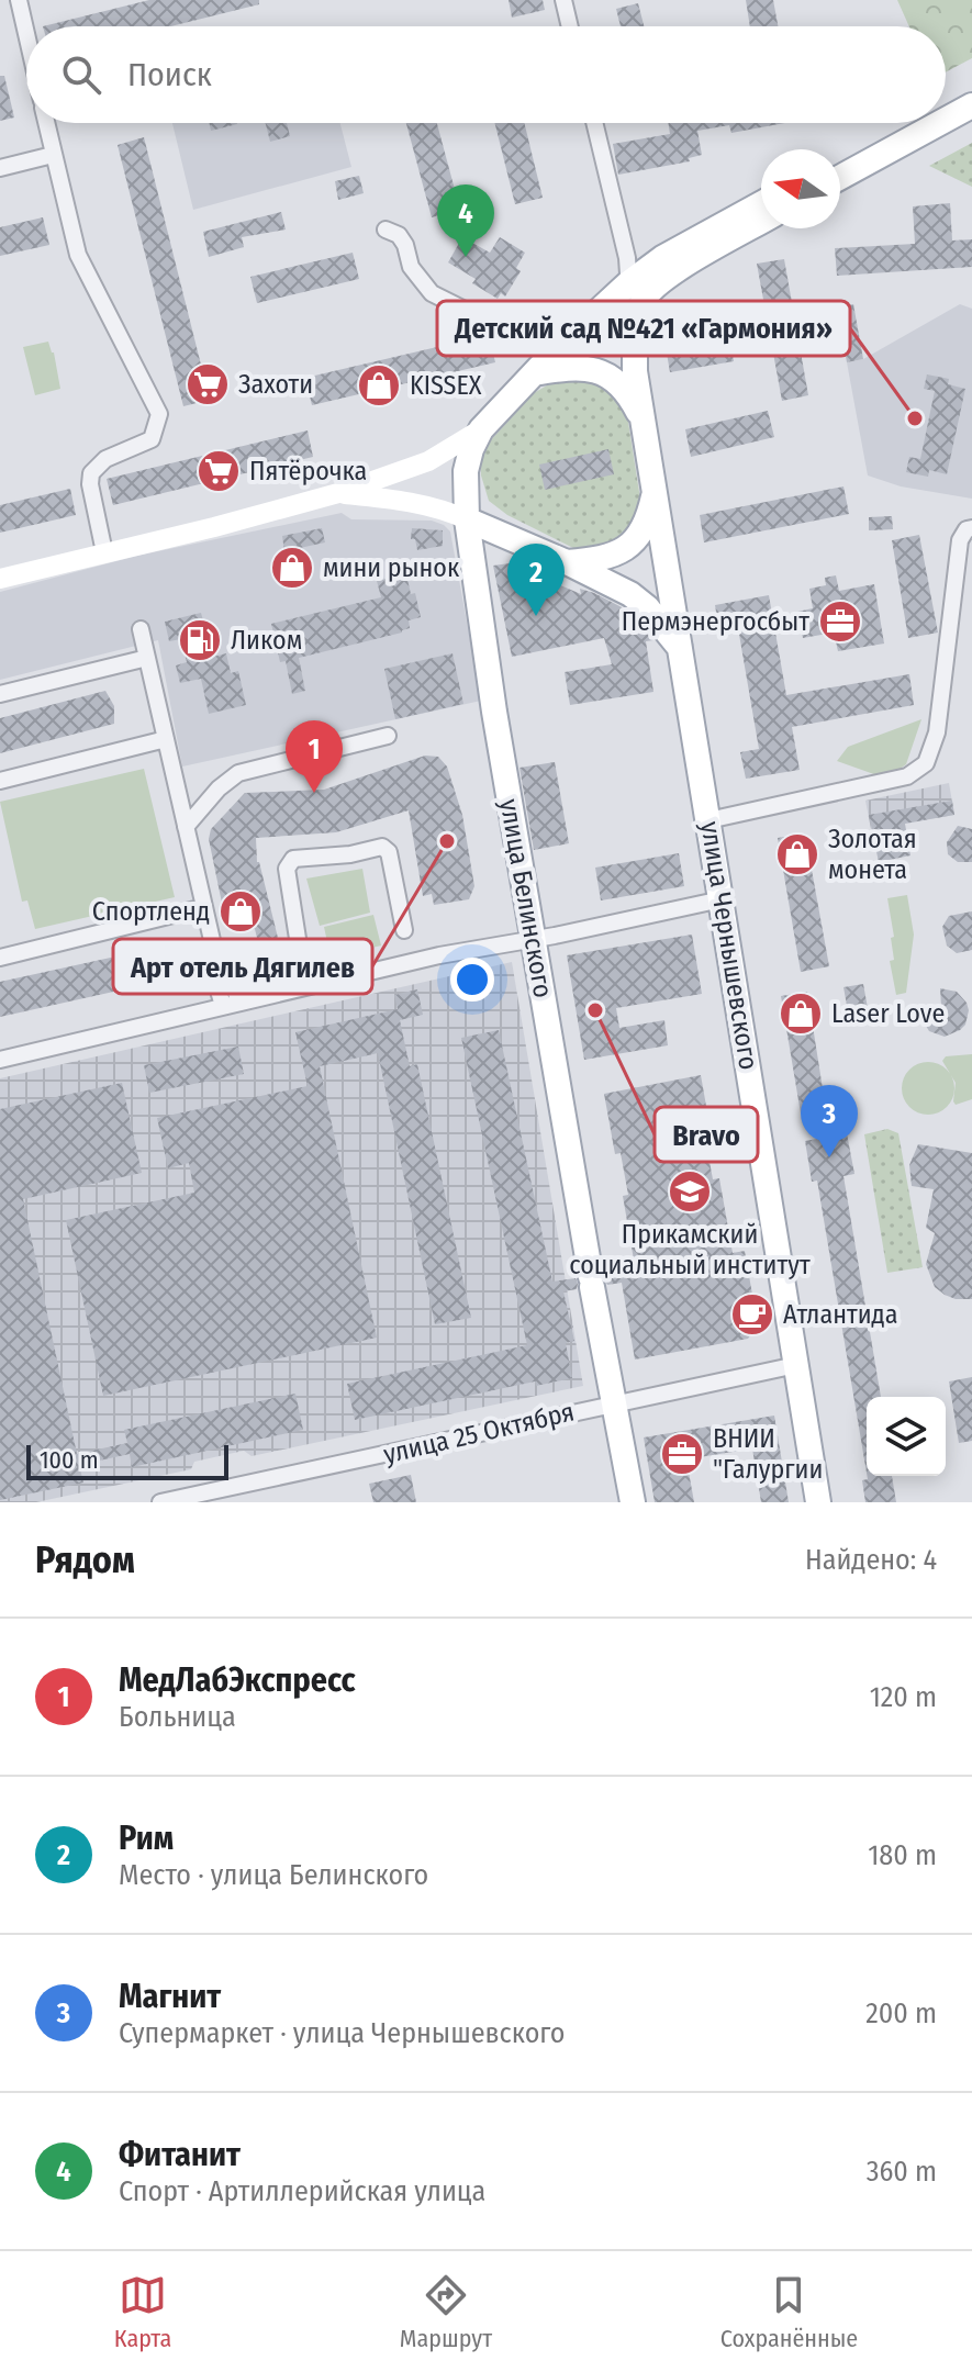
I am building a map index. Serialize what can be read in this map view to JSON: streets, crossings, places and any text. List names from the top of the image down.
{
  "streets": {
    "main road": ["улица Белинского", "улица Чернышевского"],
    "street": ["улица 25 Октября"]
  },
  "crossings": [
    ["улица Белинского", "улица Чернышевского"],
    ["улица Белинского", "улица 25 Октября"],
    ["улица Чернышевского", "улица 25 Октября"]
  ],
  "places": {
    "supermarket": ["Захоти", "Пятёрочка"],
    "shop": [
      "KISSEX",
      "мини рынок",
      "Золотая монета",
      "Спортленд",
      "Laser Love"
    ],
    "other": ["Детский сад №421 «Гармония»", "Арт отель Дягилев", "Bravo"],
    "office": ["Пермэнергосбыт", "ВНИИ \"Галургии"],
    "fuel station": ["Ликом"],
    "school or university": ["Прикамский социальный институт"],
    "cafe": ["Атлантида"]
  },
  "scale_bar": "100 m",
  "north": "left",
  "page": {
    "search": "Поиск",
    "pins": [
      "4",
      "2",
      "1",
      "3"
    ],
    "scale": "100 m",
    "heading": ["Рядом", "Найдено: 4"],
    "list": [
      {
        "mark": "1",
        "name": "МедЛабЭкспресс",
        "note": "Больница",
        "value": "120 m"
      },
      {
        "mark": "2",
        "name": "Рим",
        "note": "Место · улица Белинского",
        "value": "180 m"
      },
      {
        "mark": "3",
        "name": "Магнит",
        "note": "Супермаркет · улица Чернышевского",
        "value": "200 m"
      },
      {
        "mark": "4",
        "name": "Фитанит",
        "note": "Спорт · Артиллерийская улица",
        "value": "360 m"
      }
    ],
    "nav": ["Карта", "Маршрут", "Сохранённые"]
  }
}
